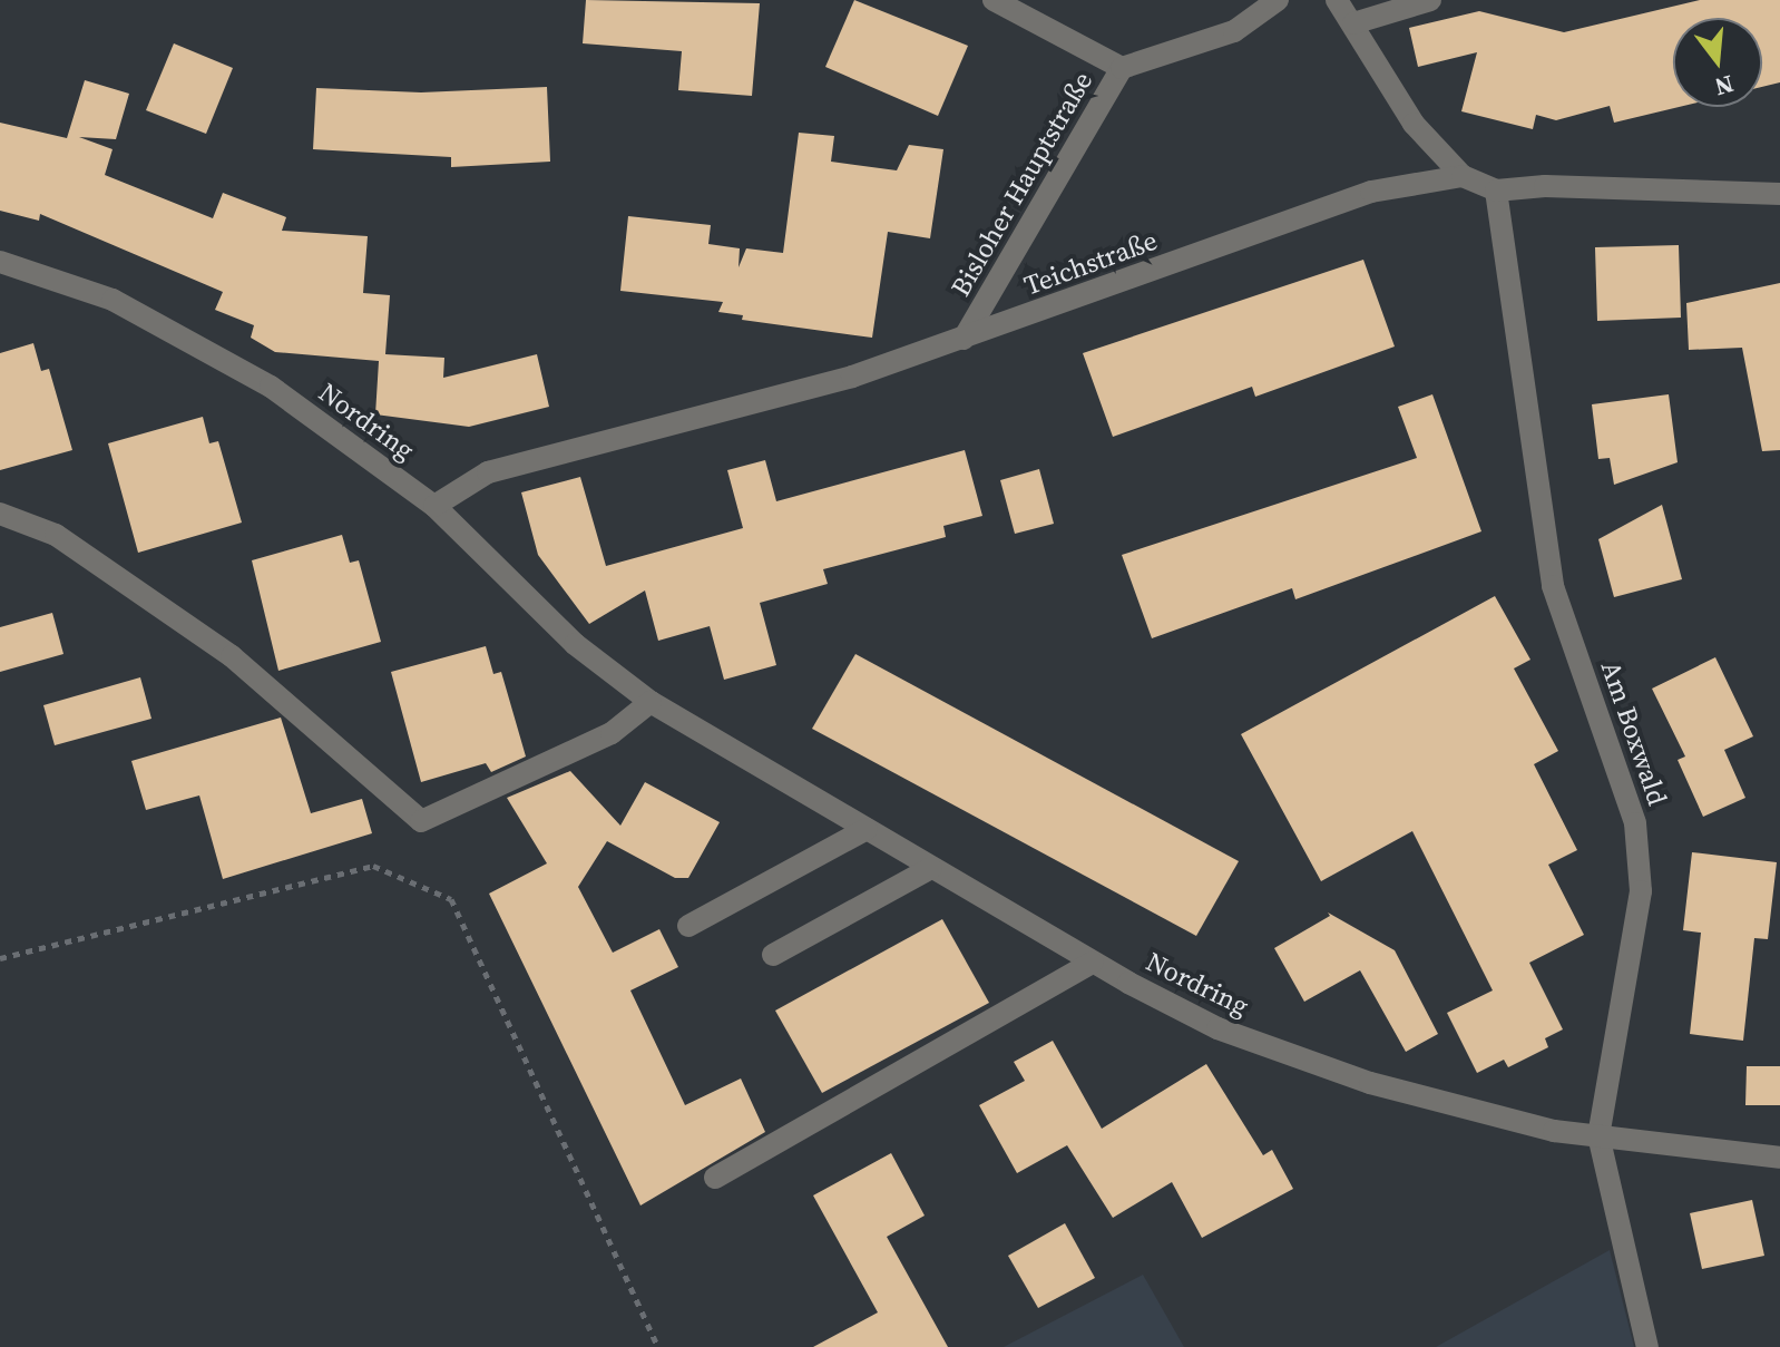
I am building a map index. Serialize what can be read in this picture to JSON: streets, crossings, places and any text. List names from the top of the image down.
{
  "streets": {
    "street": [
      "Bisloher Hauptstraße",
      "Teichstraße",
      "Nordring",
      "Am Boxwald"
    ]
  },
  "crossings": [
    ["Bisloher Hauptstraße", "Teichstraße"],
    ["Teichstraße", "Nordring"],
    ["Nordring", "Am Boxwald"]
  ],
  "north": "bottom"
}
